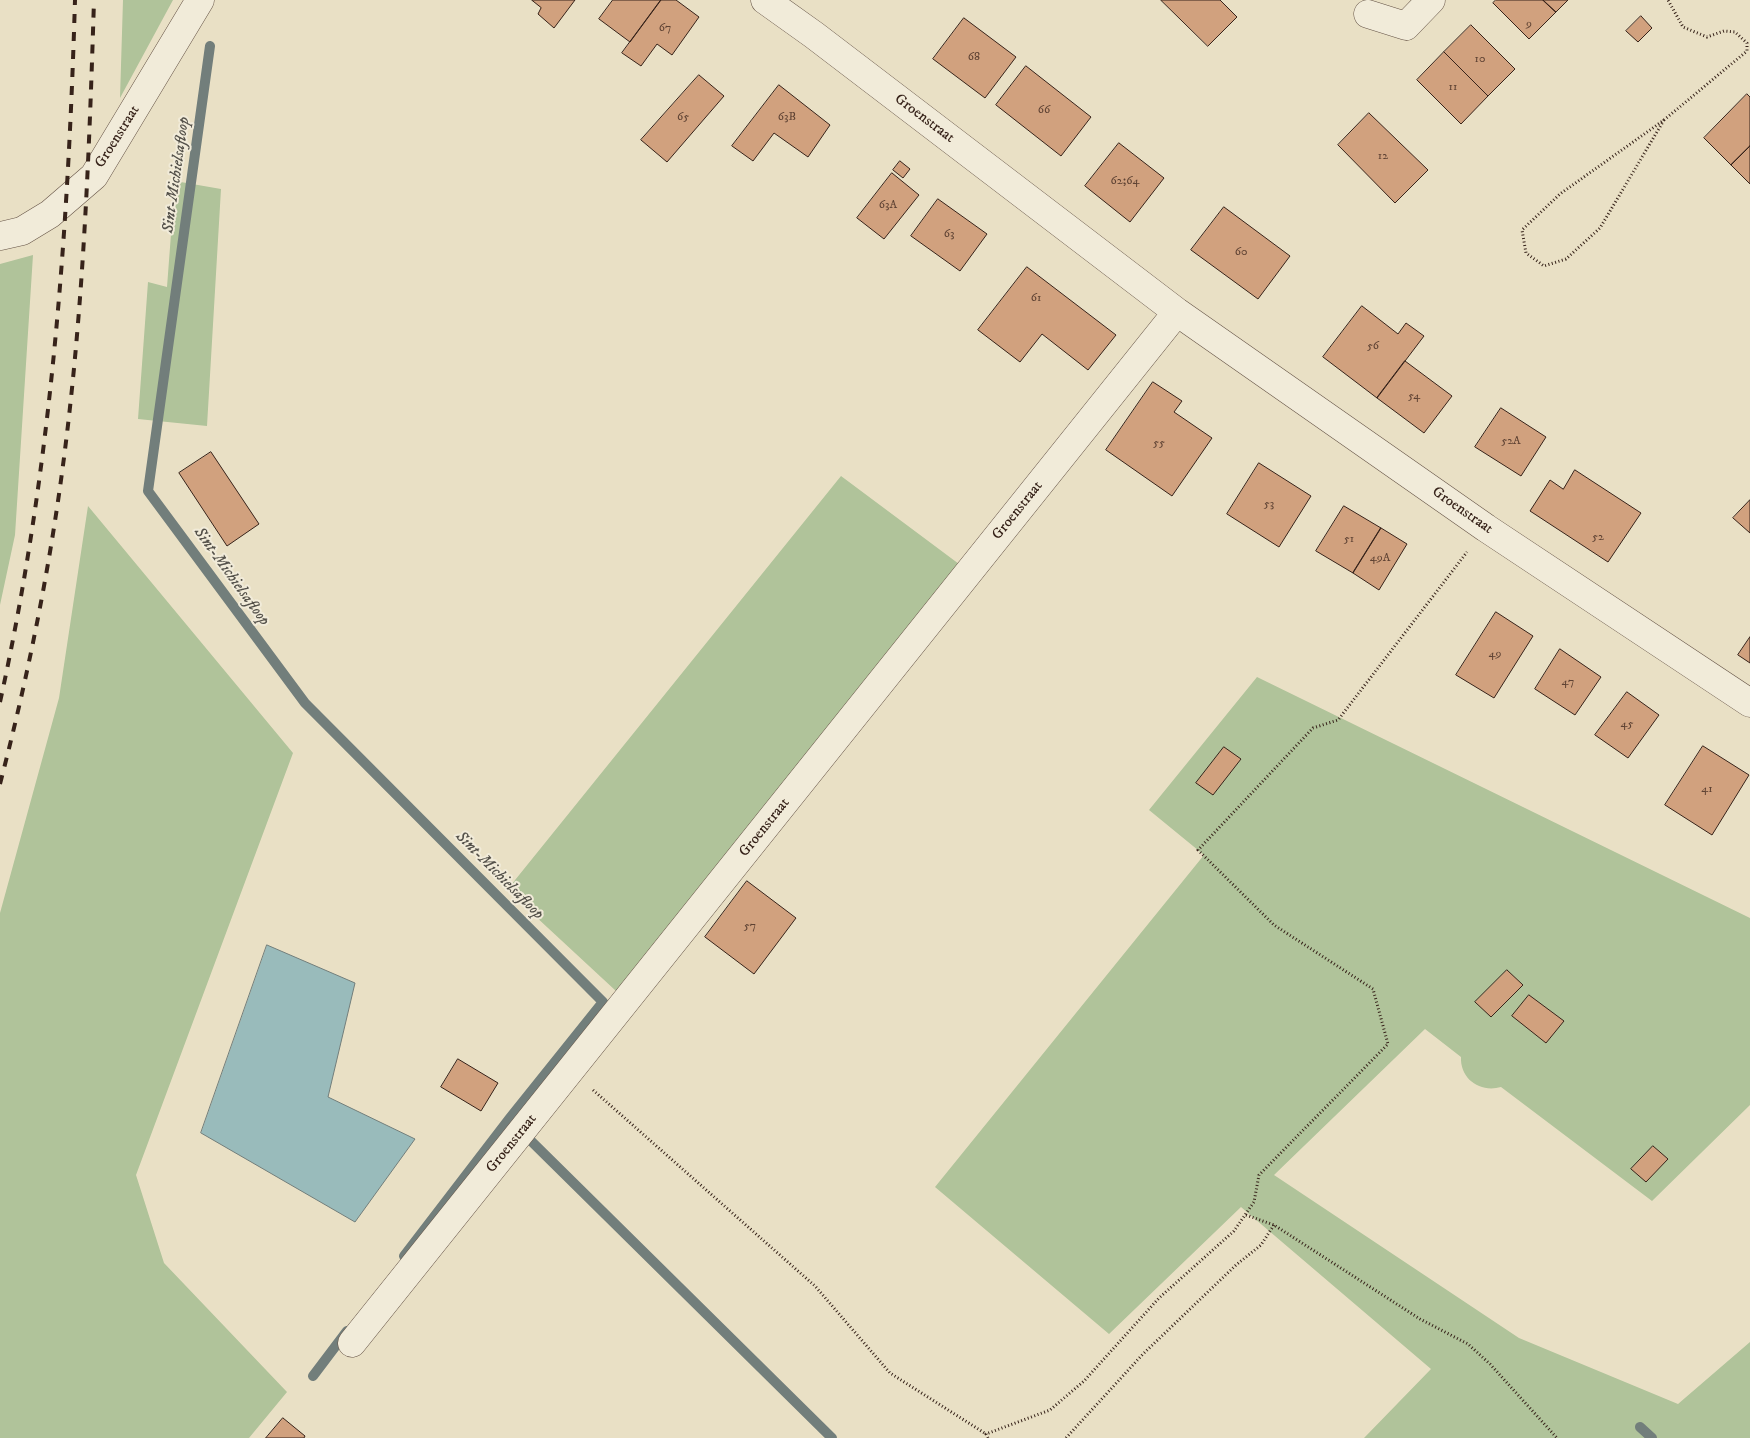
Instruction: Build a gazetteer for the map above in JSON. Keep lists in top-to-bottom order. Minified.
{"streets":{"street":["Groenstraat"]},"water":["Sint-Michielsafloop"],"house_numbers":["9","67","68","10","11","66","65","63B","12","62;64","63A","63","60","61","56","54","52A","55","53","52","51","49A","49","47","45","41","57"]}
